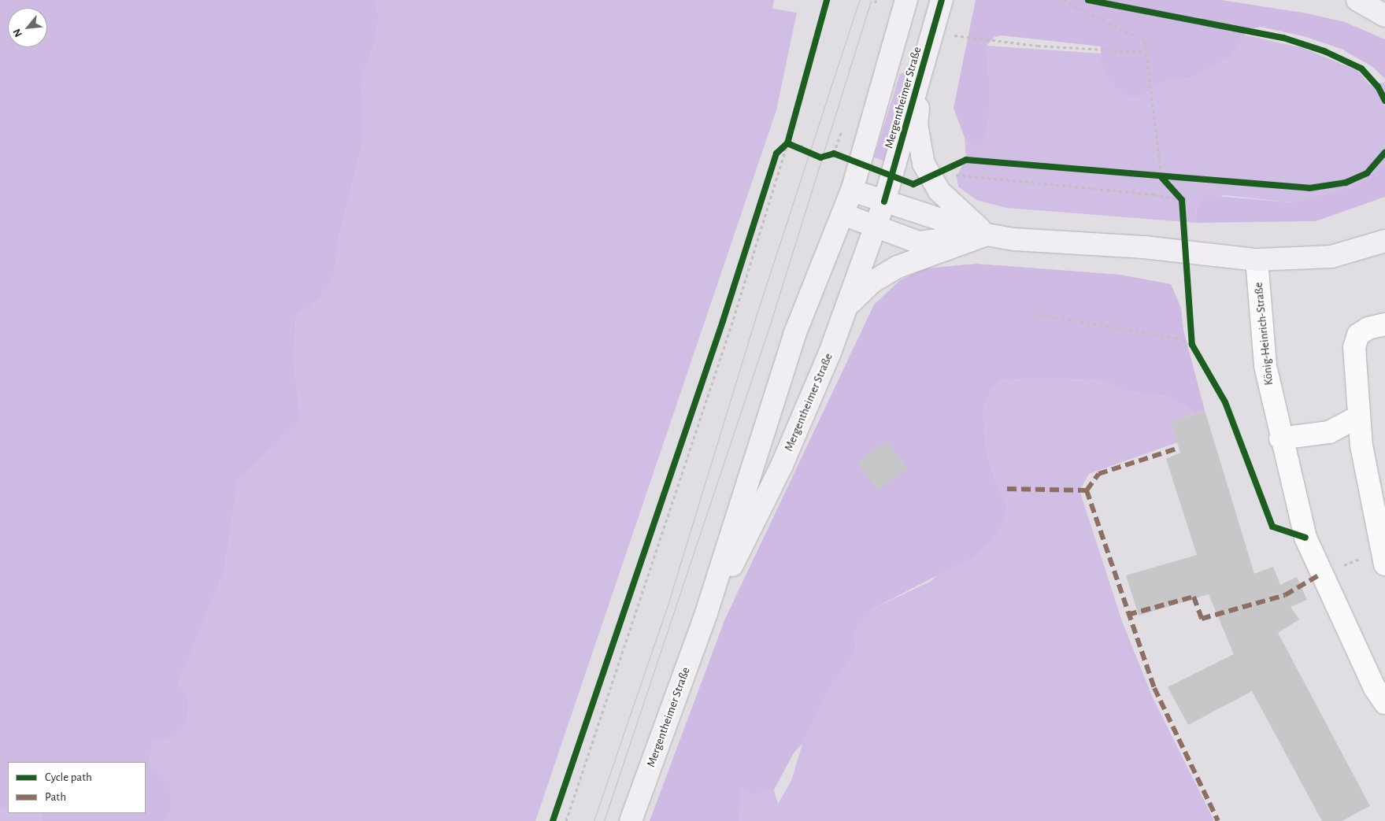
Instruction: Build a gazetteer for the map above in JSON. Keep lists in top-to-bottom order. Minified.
{"streets":{"main road":["Mergentheimer Straße"],"street":["König-Heinrich-Straße"]},"legend":["Cycle path","Path"],"north":"bottom left"}
